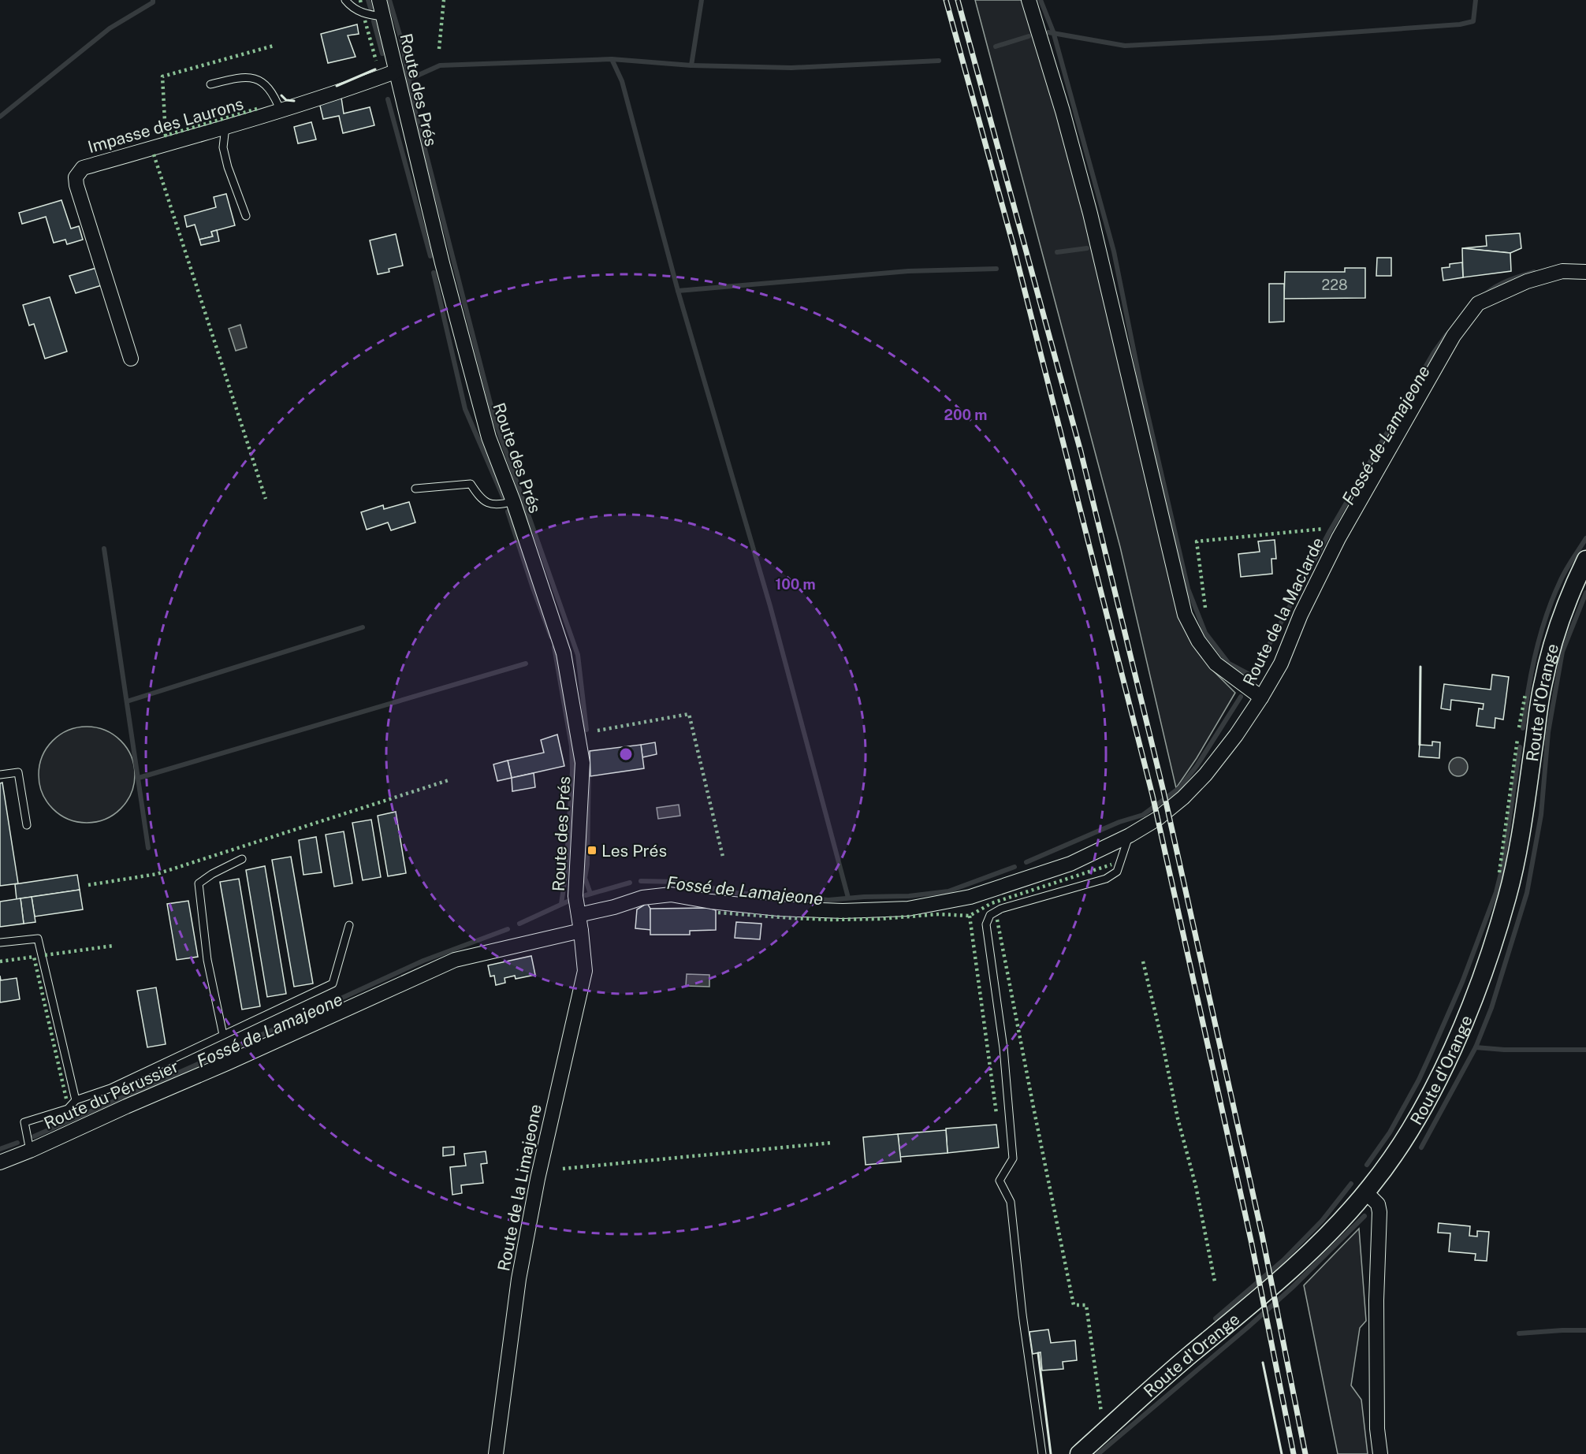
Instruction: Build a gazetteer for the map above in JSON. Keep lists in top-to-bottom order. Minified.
{"streets":{"street":["Route des Prés","Impasse des Laurons","Route de la Maclarde","Route d'Orange","Route du Pérussier","Route de la Limajeone"]},"crossings":[["Route des Prés","Impasse des Laurons"],["Route des Prés","Route de la Maclarde"],["Route des Prés","Route du Pérussier"],["Route des Prés","Route de la Limajeone"],["Route du Pérussier","Route de la Limajeone"]],"water":["Fossé de Lamajeone"],"places":{"transit":["Les Prés"]},"house_numbers":["228"],"rings":["200 m","100 m"]}
